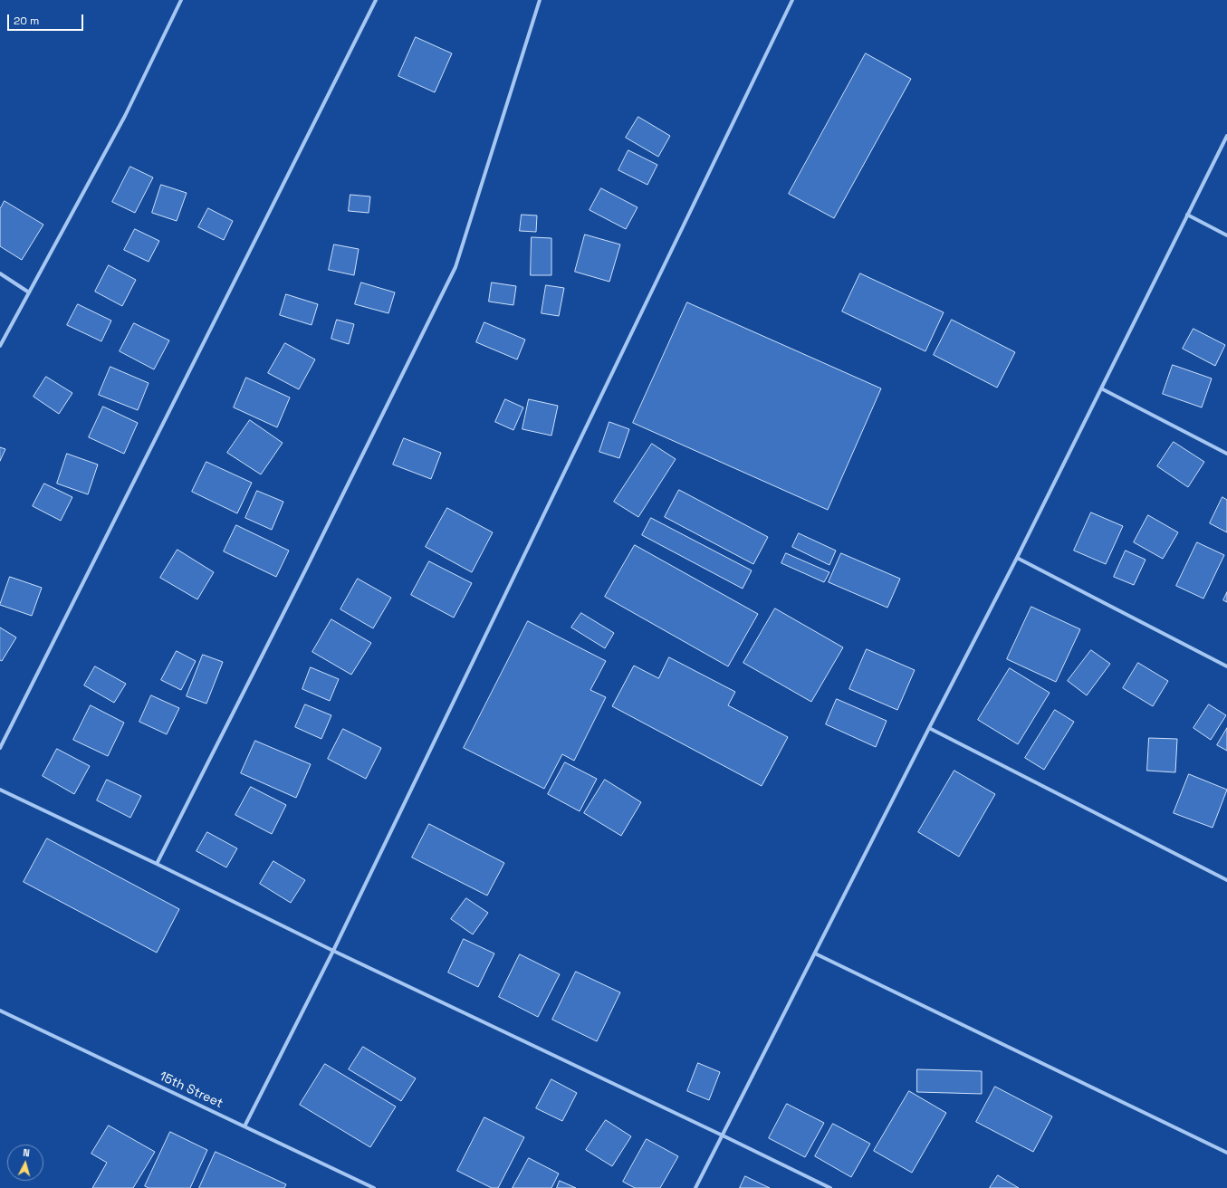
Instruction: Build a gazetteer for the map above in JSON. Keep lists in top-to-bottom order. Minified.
{"streets":{"street":["15th Street"]},"scale_bar":"20 m","north":"top"}
